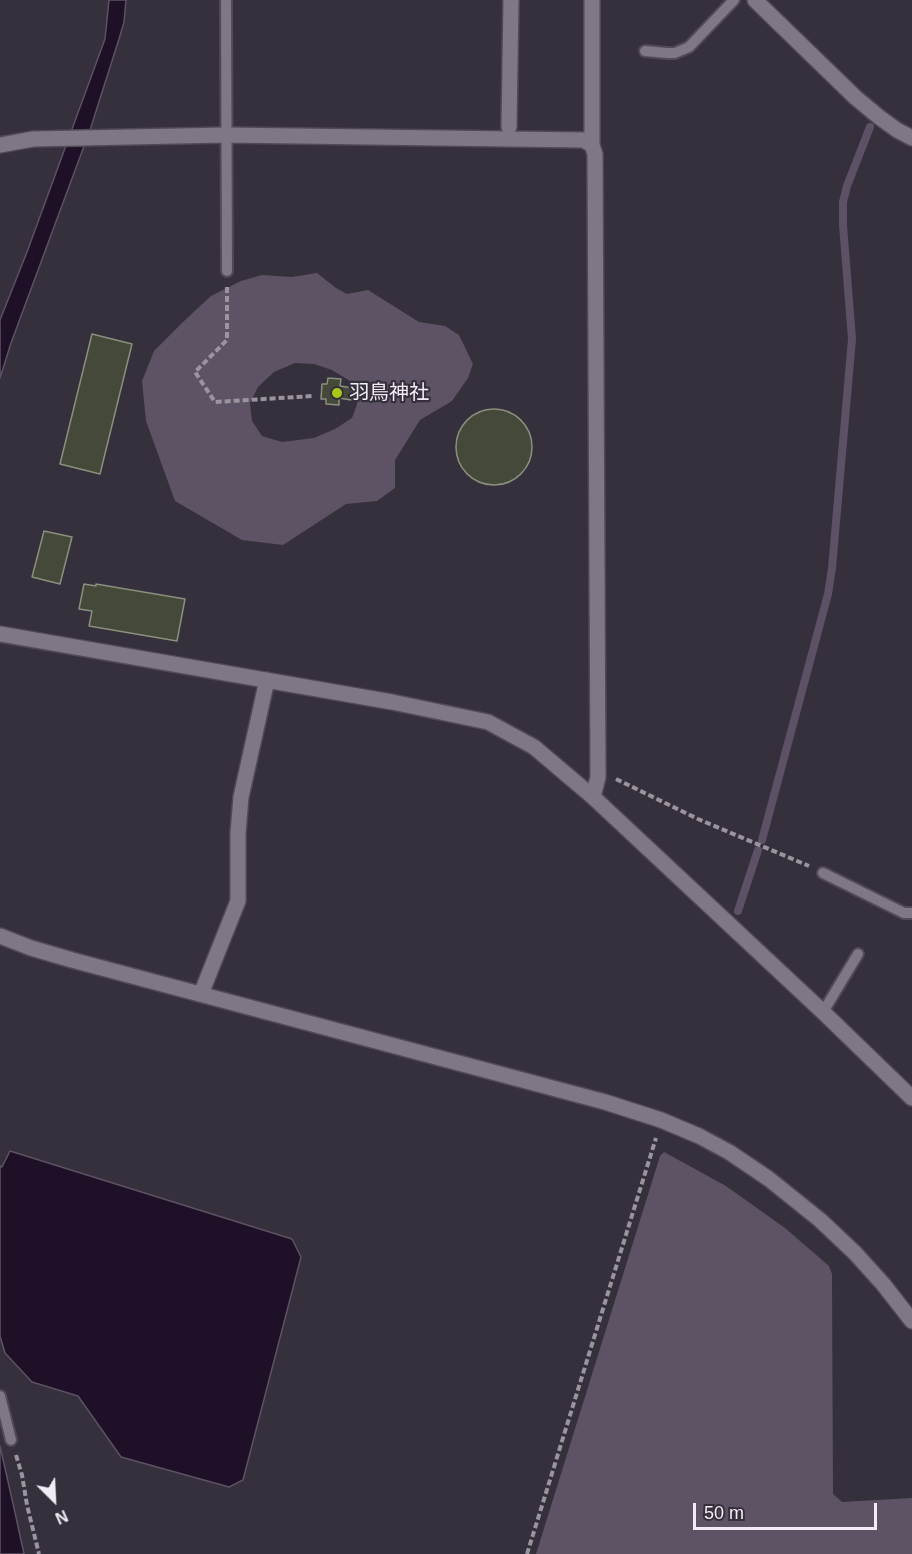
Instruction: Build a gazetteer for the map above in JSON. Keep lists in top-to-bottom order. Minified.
{"places":["羽鳥神社"],"scale_bar":"50 m","north":"bottom right"}
